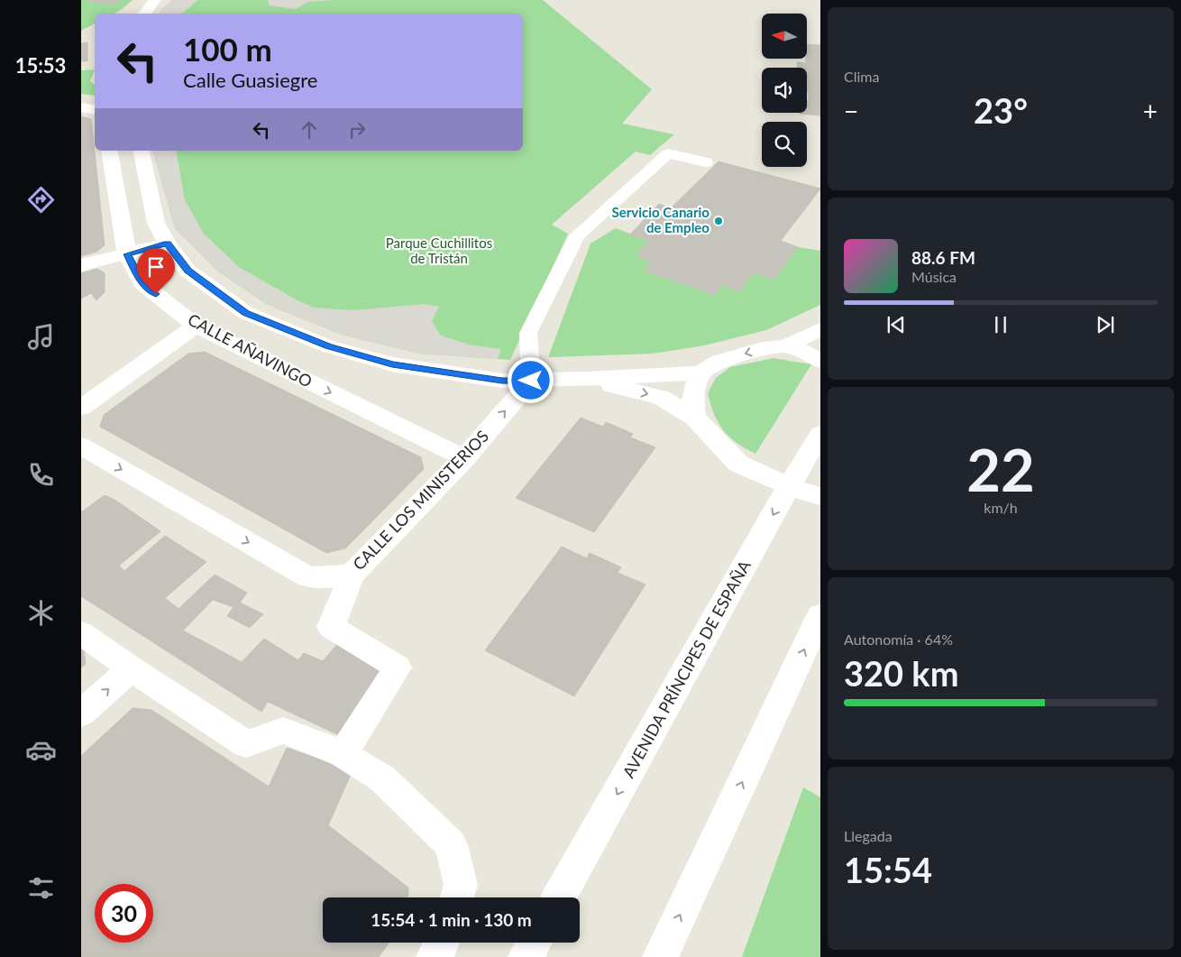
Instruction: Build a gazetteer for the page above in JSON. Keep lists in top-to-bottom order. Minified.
{"streets":{"street":["CALLE AÑAVINGO","CALLE LOS MINISTERIOS","AVENIDA PRÍNCIPES DE ESPAÑA"]},"crossings":[["CALLE AÑAVINGO","CALLE LOS MINISTERIOS"]],"parks":["Parque Cuchillitos de Tristán"],"places":["Servicio Canario de Empleo"],"north":"left","page":{"tabs":"15:53","tile":["Clima",["22","km/h"],["Autonomía · 64%","320 km"],["Llegada","15:54"]],"turn":["100 m","Calle Guasiegre"],"heat":["−","23°","+"],"song":["88.6 FM","Música"],"limit":"30","trip":"15:54 · 1 min · 130 m"}}
